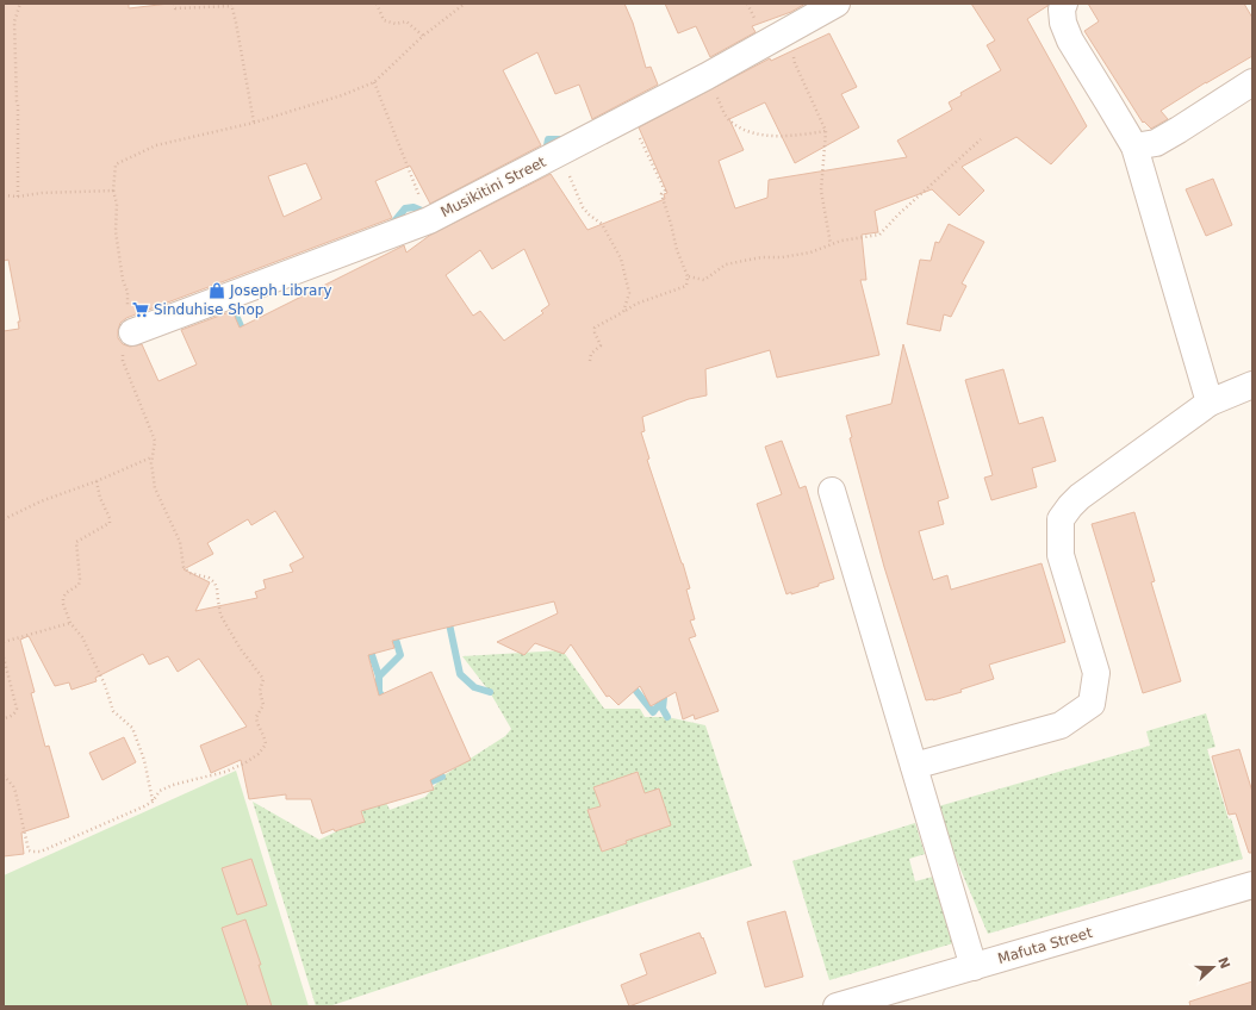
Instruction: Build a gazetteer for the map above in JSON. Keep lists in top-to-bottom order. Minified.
{"streets":{"street":["Musikitini Street","Mafuta Street"]},"places":{"shop":["Joseph Library"],"supermarket":["Sinduhise Shop"]},"north":"right"}
